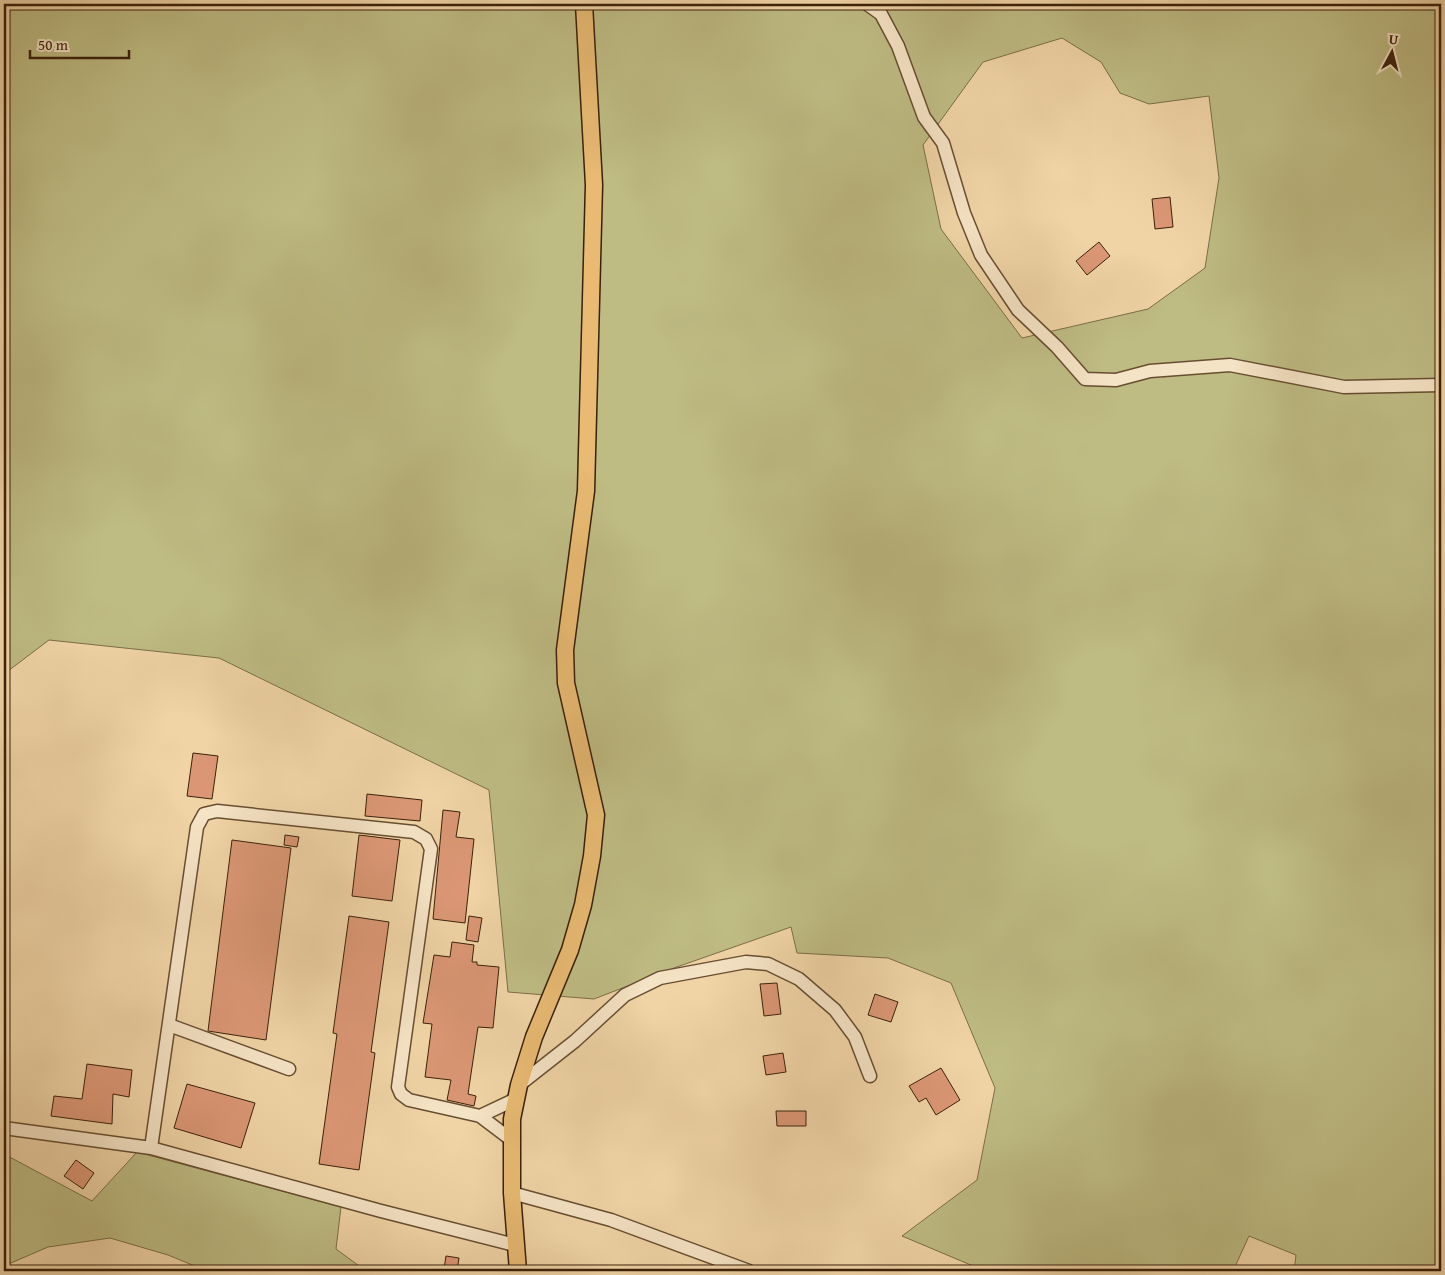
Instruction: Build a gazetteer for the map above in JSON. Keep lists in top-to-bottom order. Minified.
{"scale_bar":"50 m","north":"top"}
